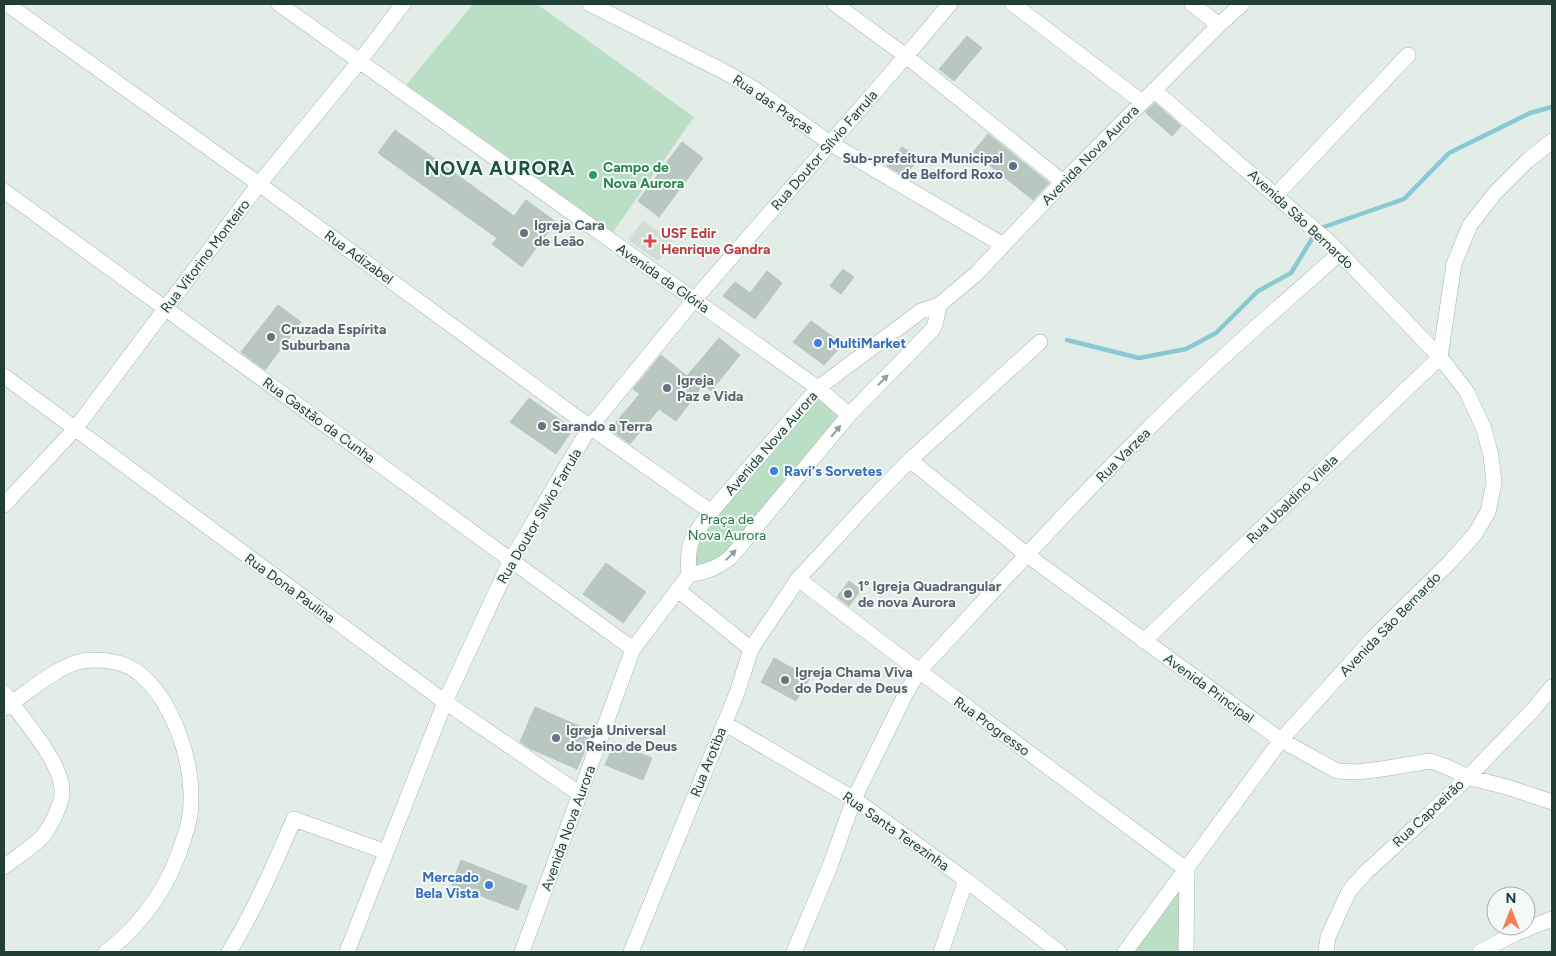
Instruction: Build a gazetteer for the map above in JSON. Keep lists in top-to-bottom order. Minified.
{"streets":{"street":["Rua das Praças","Rua Doutor Sílvio Farrula","Avenida Nova Aurora","Avenida São Bernardo","Rua Vitorino Monteiro","Rua Adizabel","Avenida da Glória","Rua Gastão da Cunha","Rua Varzea","Rua Ubaldino Vilela","Rua Dona Paulina","Avenida Principal","Rua Progresso","Rua Arotiba","Rua Capoeirão","Rua Santa Terezinha"]},"crossings":[["Rua das Praças","Rua Doutor Sílvio Farrula"],["Rua das Praças","Avenida Nova Aurora"],["Rua Doutor Sílvio Farrula","Rua Adizabel"],["Rua Doutor Sílvio Farrula","Avenida da Glória"],["Rua Doutor Sílvio Farrula","Rua Gastão da Cunha"],["Rua Doutor Sílvio Farrula","Rua Dona Paulina"],["Avenida Nova Aurora","Avenida São Bernardo"],["Avenida Nova Aurora","Rua Adizabel"],["Avenida Nova Aurora","Avenida da Glória"],["Avenida Nova Aurora","Rua Gastão da Cunha"],["Avenida Nova Aurora","Rua Dona Paulina"],["Avenida São Bernardo","Rua Varzea"],["Avenida São Bernardo","Rua Ubaldino Vilela"],["Avenida São Bernardo","Avenida Principal"],["Avenida São Bernardo","Rua Progresso"],["Rua Vitorino Monteiro","Rua Adizabel"],["Rua Vitorino Monteiro","Avenida da Glória"],["Rua Vitorino Monteiro","Rua Gastão da Cunha"],["Rua Vitorino Monteiro","Rua Dona Paulina"],["Rua Varzea","Avenida Principal"],["Rua Varzea","Rua Progresso"],["Rua Varzea","Rua Santa Terezinha"],["Rua Ubaldino Vilela","Avenida Principal"],["Avenida Principal","Rua Arotiba"],["Avenida Principal","Rua Capoeirão"],["Rua Progresso","Rua Arotiba"],["Rua Arotiba","Rua Santa Terezinha"]],"districts":["NOVA AURORA"],"parks":["Praça de Nova Aurora"],"places":{"other":["Sub-prefeitura Municipal de Belford Roxo","Campo de Nova Aurora","Igreja Cara de Leão","Cruzada Espírita Suburbana","MultiMarket","Igreja Paz e Vida","Sarando a Terra","Ravi's Sorvetes","1° Igreja Quadrangular de nova Aurora","Igreja Chama Viva do Poder de Deus","Igreja Universal do Reino de Deus","Mercado Bela Vista"],"health":["USF Edir Henrique Gandra"]},"north":"top"}
